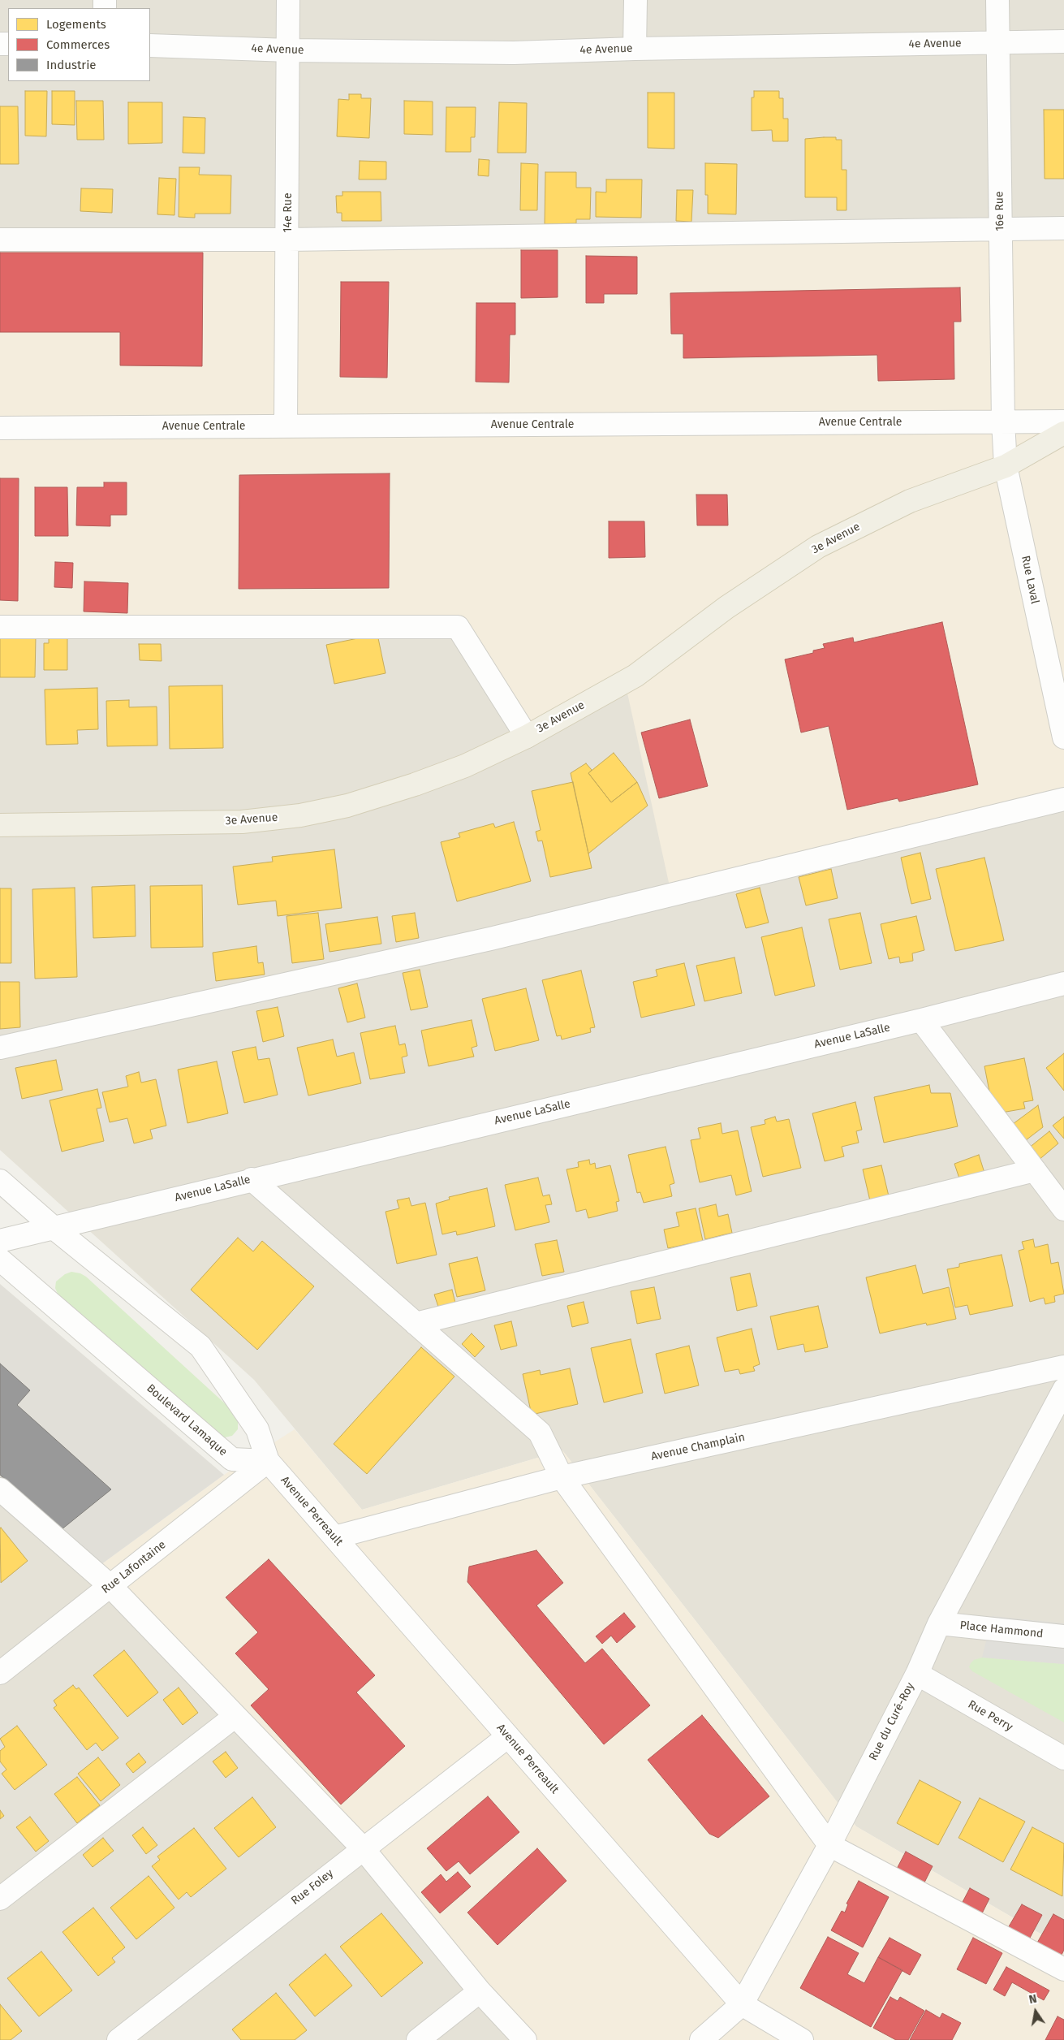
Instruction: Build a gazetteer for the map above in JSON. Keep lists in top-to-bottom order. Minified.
{"streets":{"main road":["3e Avenue"],"street":["4e Avenue","16e Rue","14e Rue","Avenue Centrale","Rue Laval","Avenue LaSalle","Boulevard Lamaque","Avenue Champlain","Avenue Perreault","Rue Lafontaine","Place Hammond","Rue Perry","Rue du Curé-Roy","Rue Foley"]},"crossings":[["4e Avenue","16e Rue"],["4e Avenue","14e Rue"],["16e Rue","Avenue Centrale"],["16e Rue","Rue Laval"],["14e Rue","Avenue Centrale"],["Avenue Centrale","Rue Laval"],["3e Avenue","Rue Laval"],["Boulevard Lamaque","Avenue Perreault"],["Boulevard Lamaque","Rue Lafontaine"],["Avenue Champlain","Avenue Perreault"],["Avenue Perreault","Rue Lafontaine"],["Avenue Perreault","Rue du Curé-Roy"],["Avenue Perreault","Rue Foley"],["Place Hammond","Rue du Curé-Roy"],["Rue Perry","Rue du Curé-Roy"]],"legend":["Logements","Commerces","Industrie"],"north":"top"}
